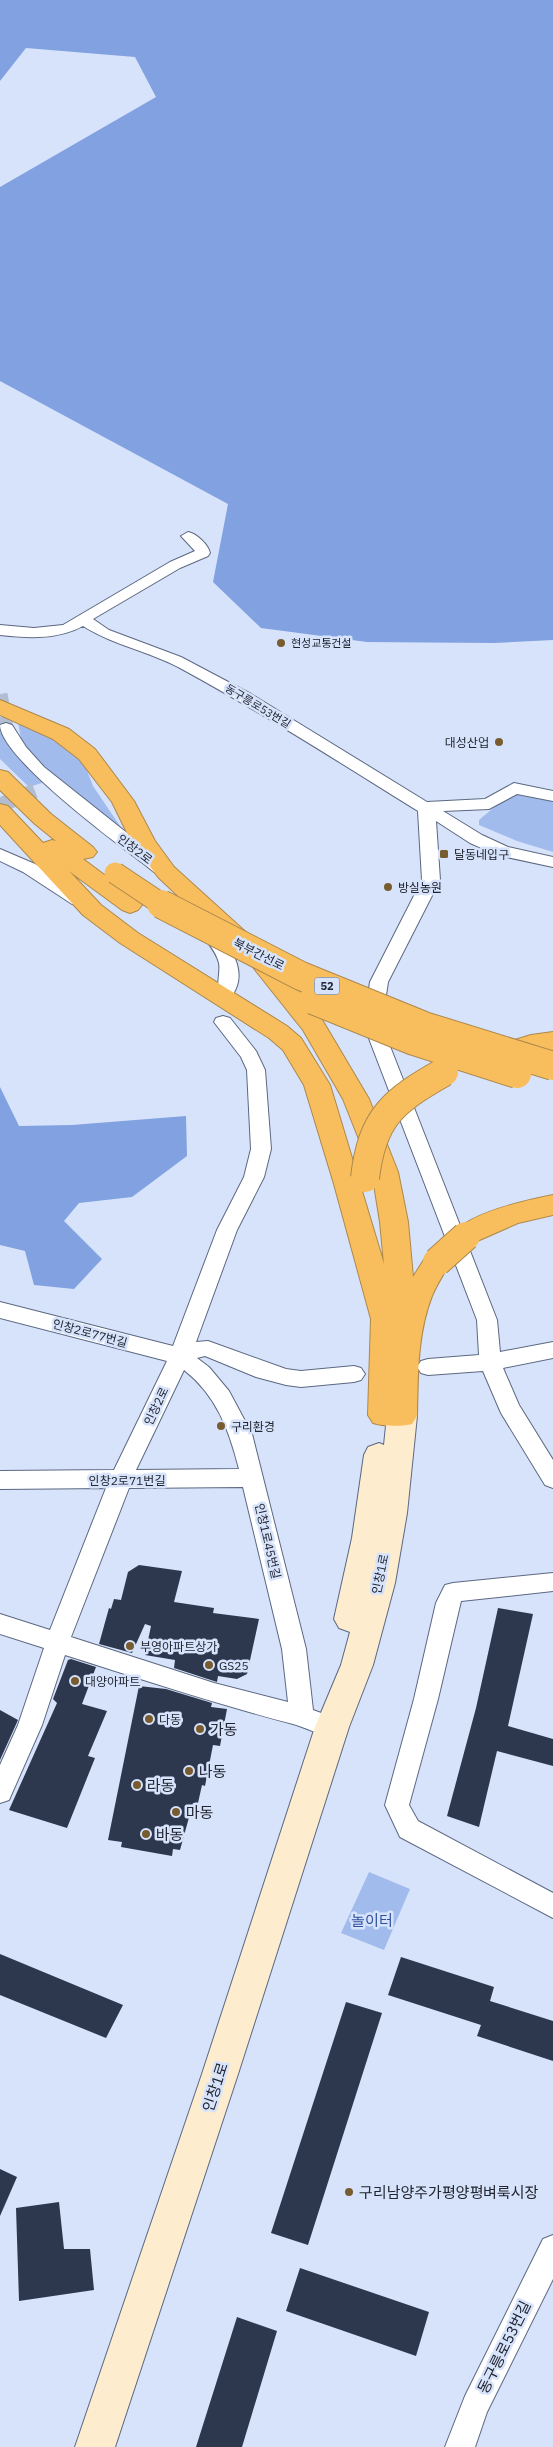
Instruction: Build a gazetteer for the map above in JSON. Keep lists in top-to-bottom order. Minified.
{"streets":{"highway":["북부간선로","52"],"street":["동구릉로53번길","인창2로","인창2로77번길","인창2로71번길","인창1로45번길","인창1로"]},"crossings":[["인창2로","인창2로77번길"],["인창2로","인창2로71번길"],["인창2로","인창1로45번길"],["인창2로77번길","인창1로45번길"],["인창2로71번길","인창1로45번길"],["인창1로45번길","인창1로"]],"parks":["놀이터"],"places":{"other":["현성교통건설","대성산업","방실농원","구리환경","부영아파트상가","GS25","대양아파트","다동","가동","나동","라동","마동","바동","구리남양주가평양평벼룩시장"],"transit":["달동네입구"]}}
